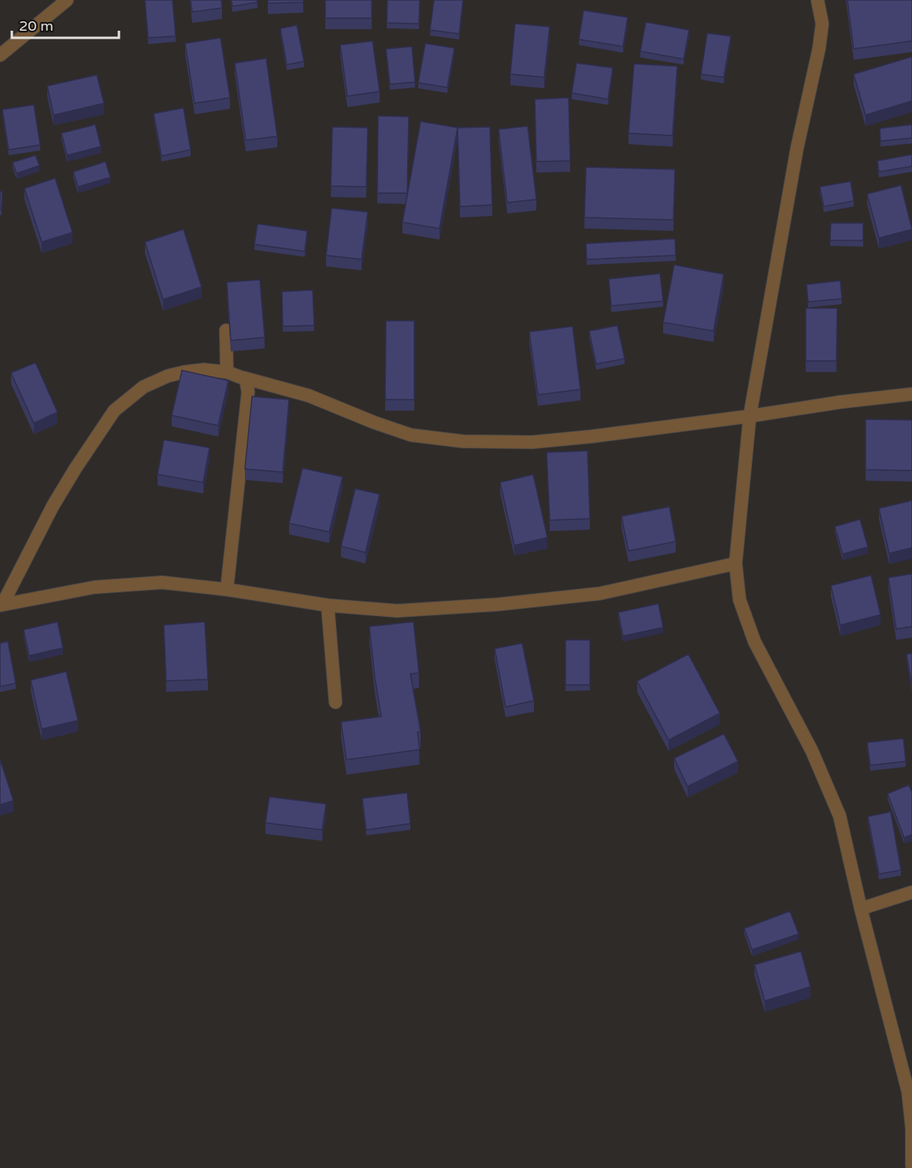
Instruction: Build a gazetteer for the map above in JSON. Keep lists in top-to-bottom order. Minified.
{"scale_bar":"20 m"}
